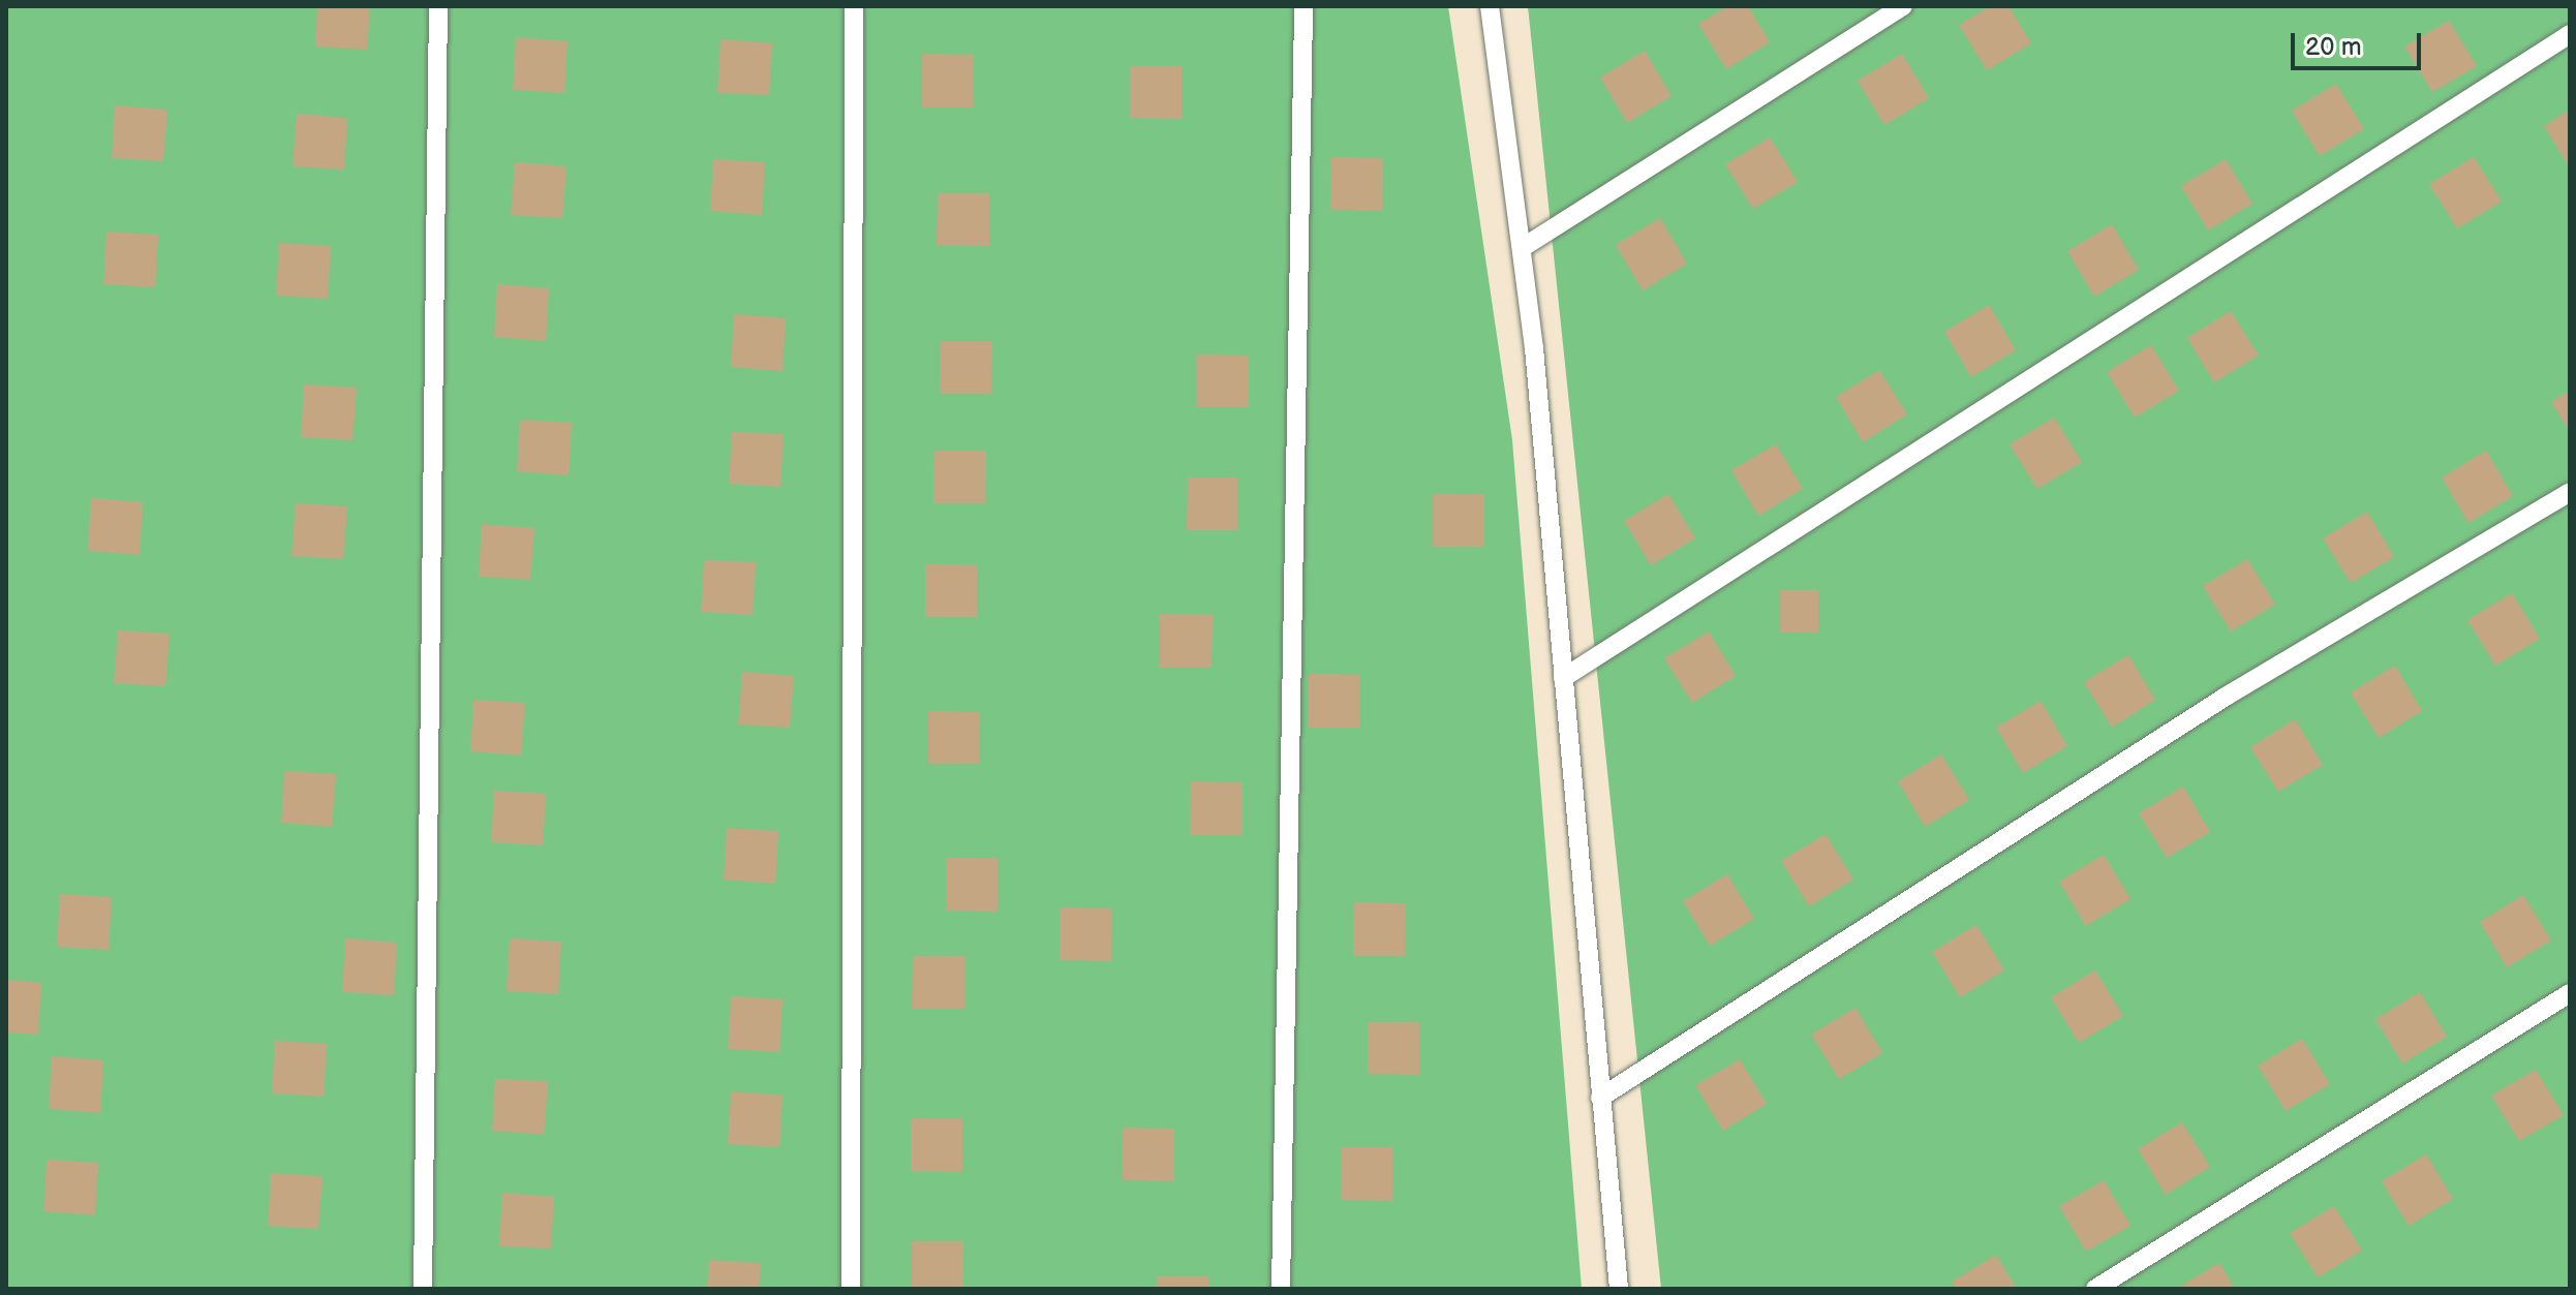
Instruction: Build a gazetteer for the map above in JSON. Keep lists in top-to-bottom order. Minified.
{"scale_bar":"20 m"}
